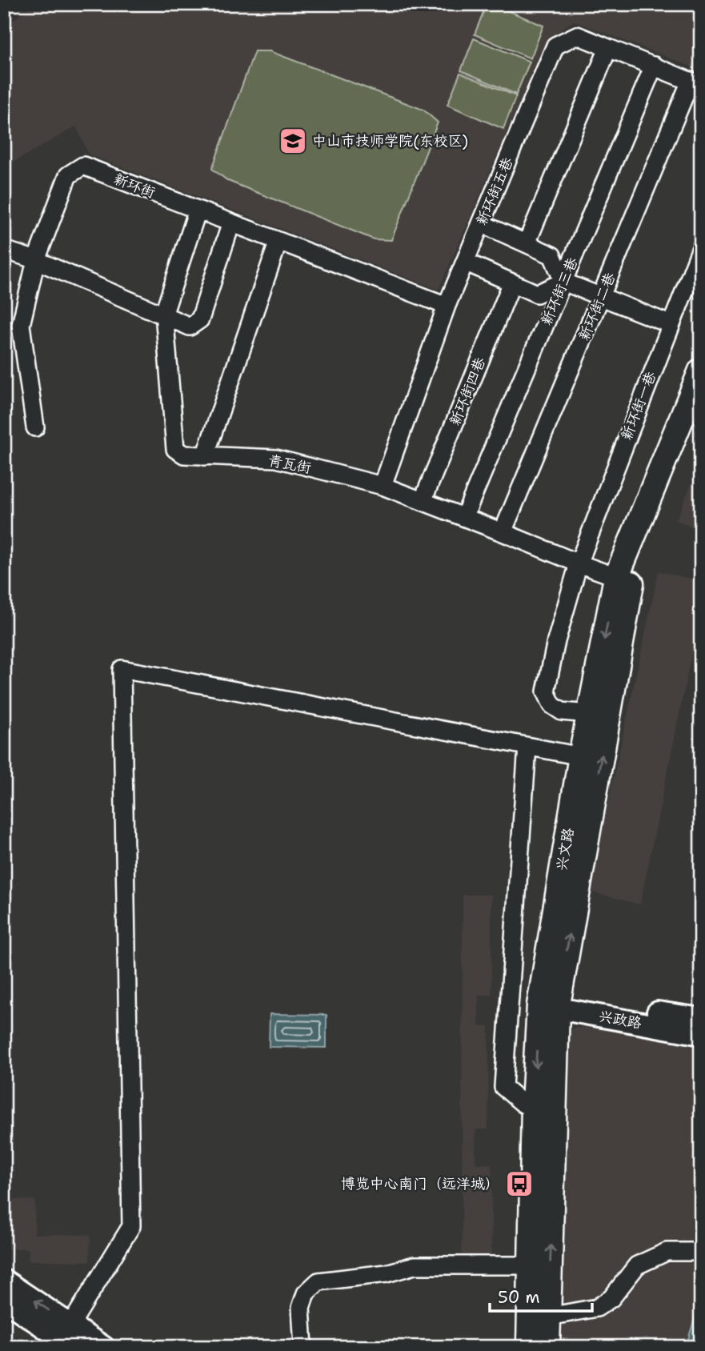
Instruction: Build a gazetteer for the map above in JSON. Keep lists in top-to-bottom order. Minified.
{"streets":{"main road":["兴文路"],"street":["新环街","新环街五巷","新环街三巷","新环街二巷","新环街四巷","新环街一巷","青瓦街","兴政路"]},"crossings":[["新环街","新环街五巷"],["新环街","青瓦街"],["新环街五巷","新环街三巷"],["新环街五巷","新环街二巷"],["新环街五巷","青瓦街"],["新环街三巷","青瓦街"],["新环街二巷","青瓦街"],["新环街四巷","青瓦街"],["新环街一巷","青瓦街"],["新环街一巷","兴文路"],["青瓦街","兴文路"],["兴文路","兴政路"]],"places":{"school or university":["中山市技师学院(东校区)"],"bus stop":["博览中心南门（远洋城）"]},"scale_bar":"50 m"}
